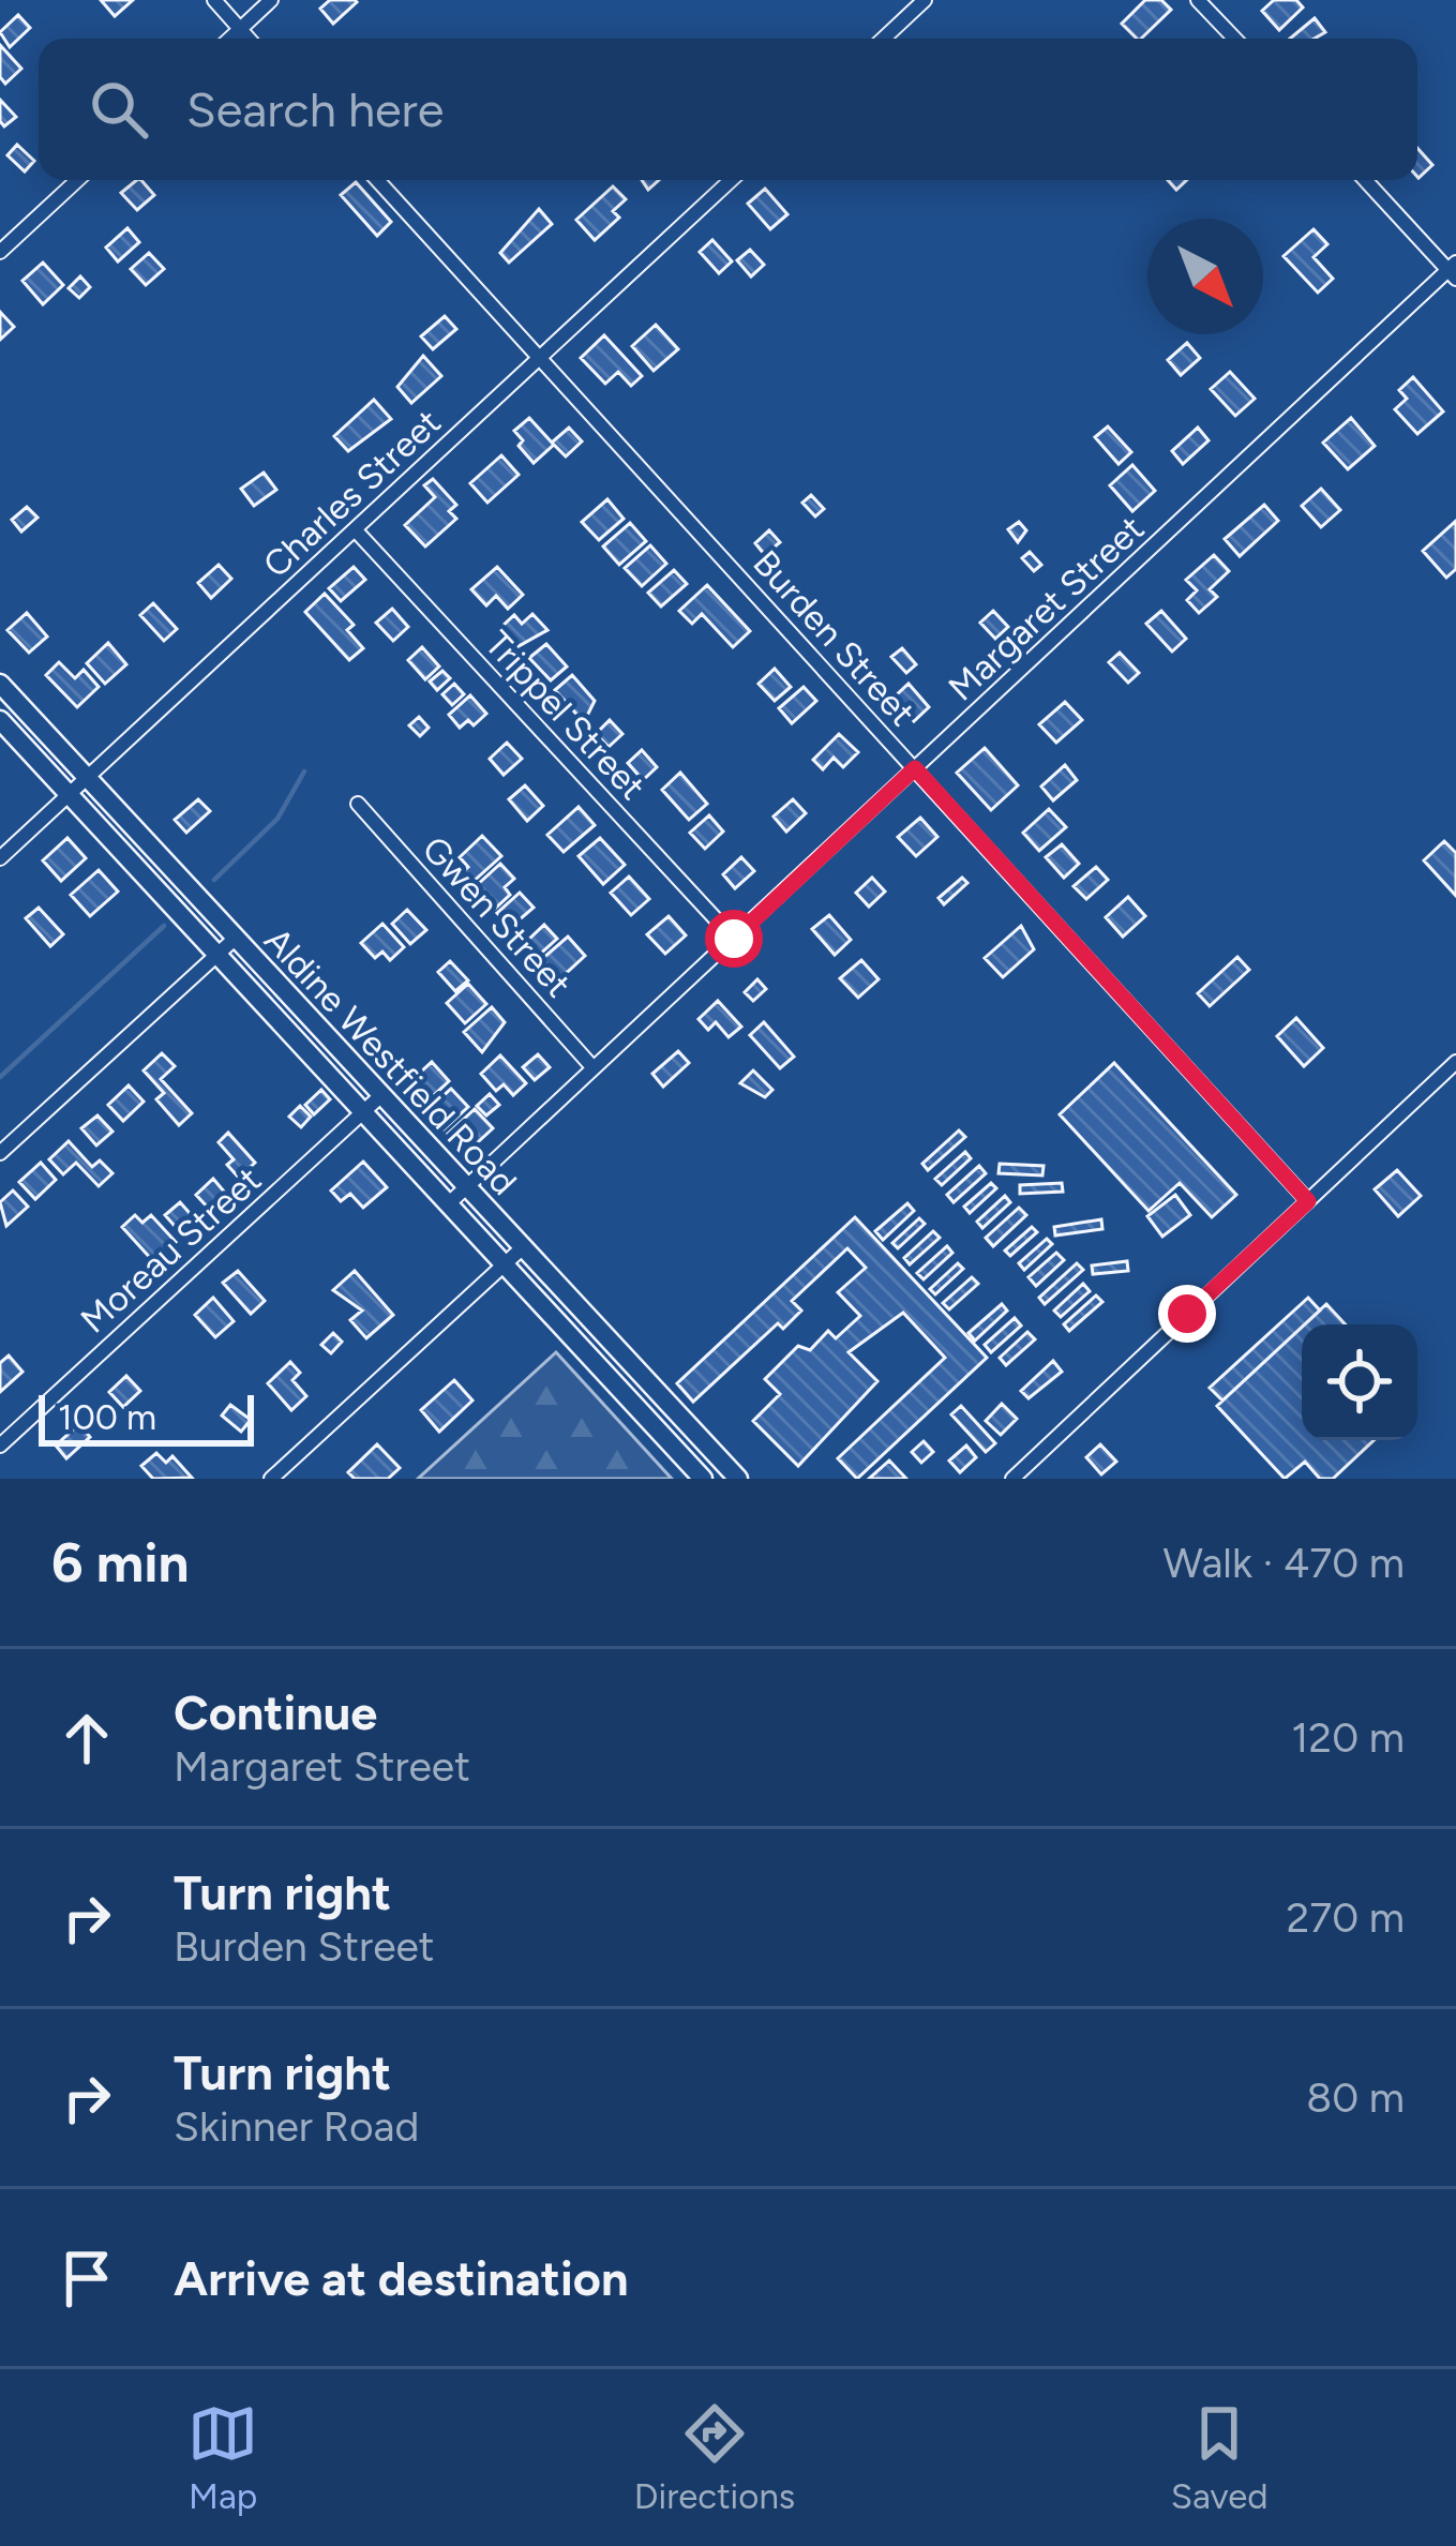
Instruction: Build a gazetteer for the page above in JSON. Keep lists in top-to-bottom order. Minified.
{"streets":{"main road":["Aldine Westfield Road"],"street":["Charles Street","Margaret Street","Burden Street","Trippel Street","Gwen Street","Moreau Street"]},"crossings":[["Charles Street","Burden Street"],["Charles Street","Trippel Street"],["Charles Street","Aldine Westfield Road"],["Margaret Street","Burden Street"],["Margaret Street","Trippel Street"],["Margaret Street","Gwen Street"],["Margaret Street","Aldine Westfield Road"],["Aldine Westfield Road","Moreau Street"]],"scale_bar":"100 m","north":"bottom right","page":{"search":"Search here","scale":"100 m","heading":["6 min","Walk · 470 m"],"list":[["Continue","Margaret Street","120 m"],["Turn right","Burden Street","270 m"],["Turn right","Skinner Road","80 m"],"Arrive at destination"],"nav":["Map","Directions","Saved"]}}
